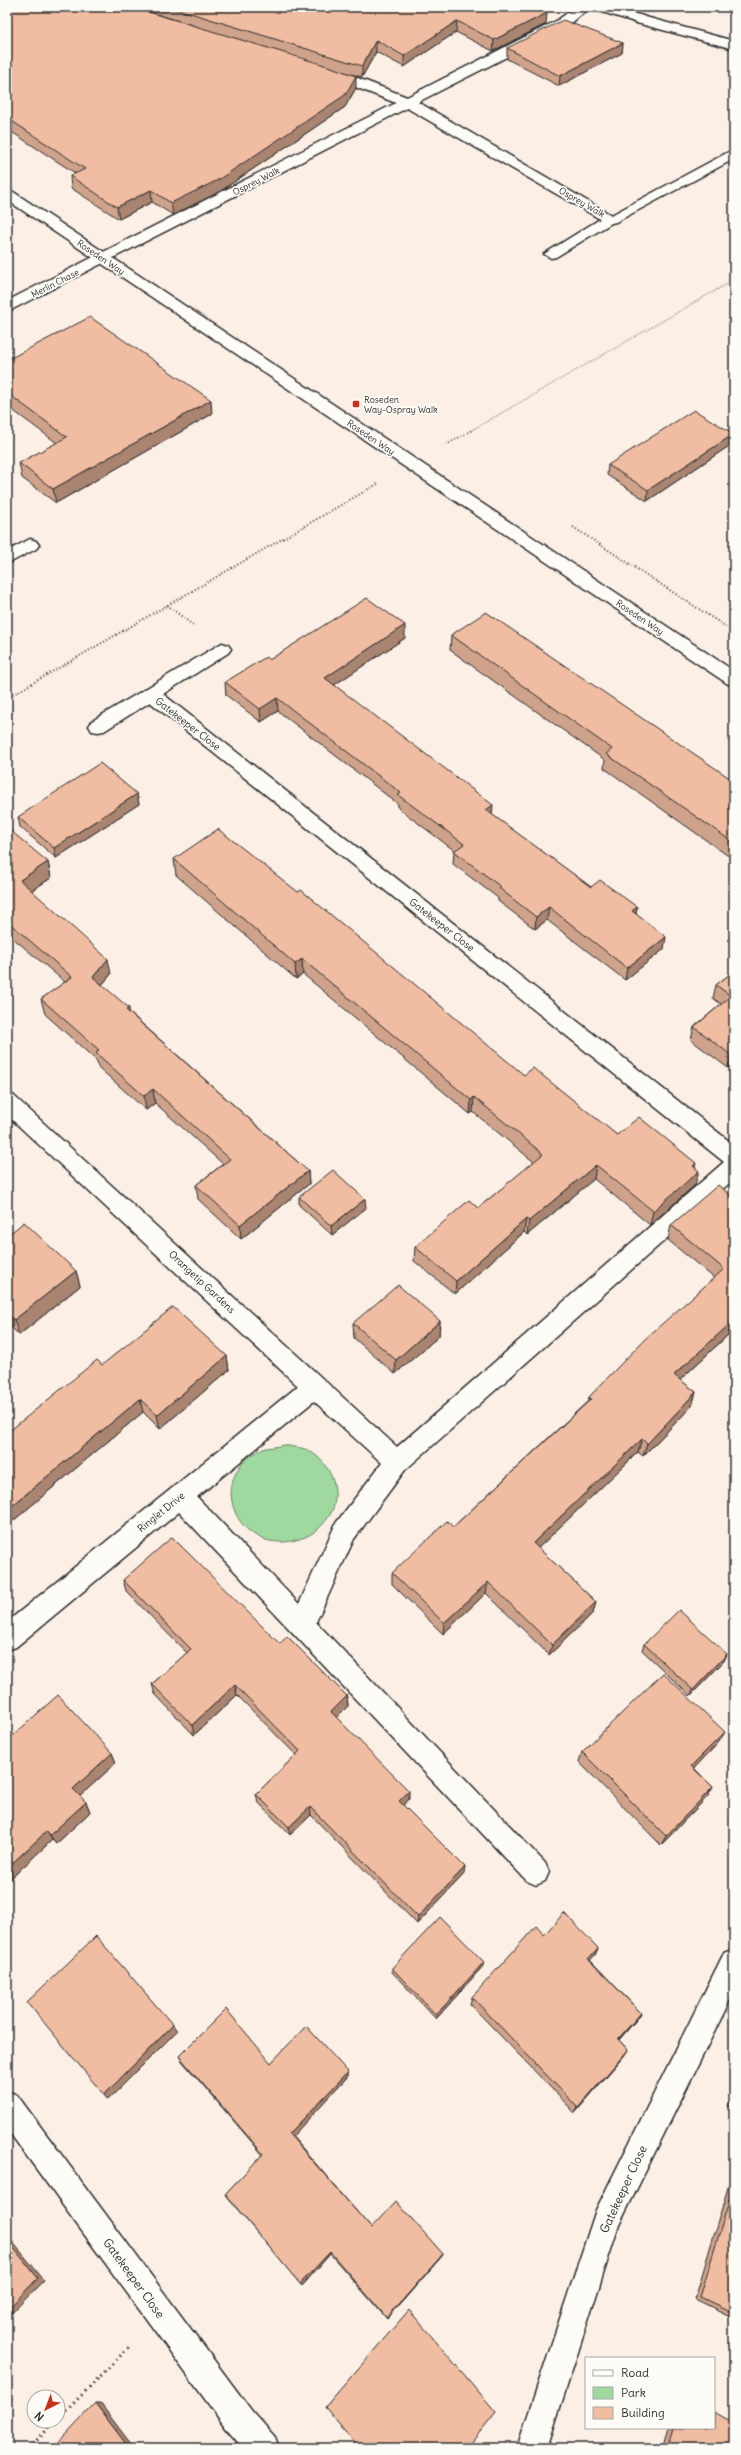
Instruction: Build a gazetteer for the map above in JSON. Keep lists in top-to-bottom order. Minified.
{"streets":{"street":["Osprey Walk","Roseden Way","Merlin Chase","Gatekeeper Close","Orangetip Gardens","Ringlet Drive"]},"crossings":[["Osprey Walk","Roseden Way"],["Osprey Walk","Merlin Chase"],["Roseden Way","Merlin Chase"],["Orangetip Gardens","Ringlet Drive"]],"places":{"transit":["Roseden Way-Ospray Walk"]},"legend":["Road","Park","Building"],"north":"bottom left"}
